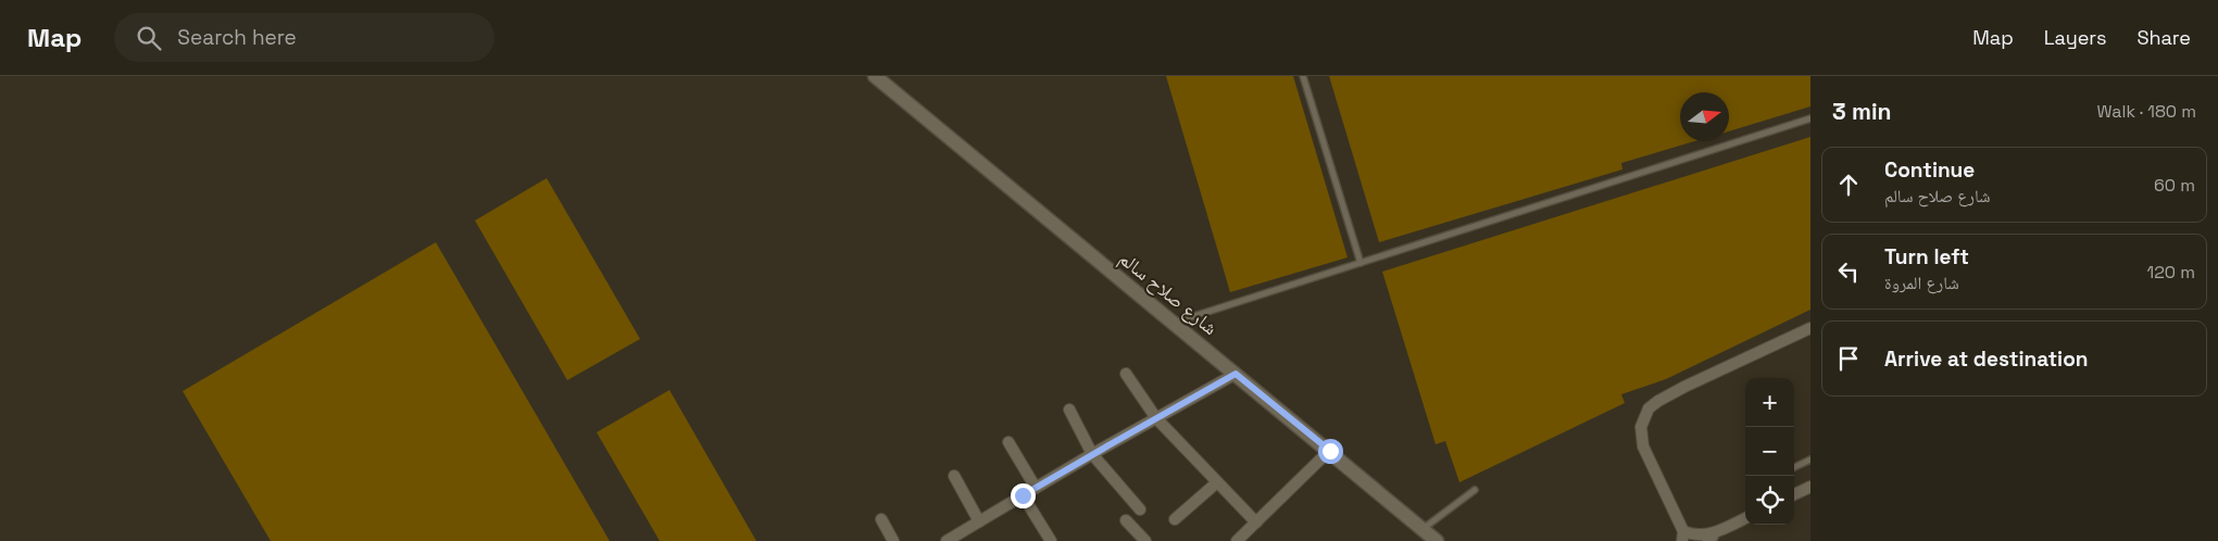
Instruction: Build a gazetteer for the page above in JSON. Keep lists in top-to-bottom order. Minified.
{"streets":{"street":["شارع صلاح سالم"]},"north":"right","page":{"header":"Map","search":"Search here","nav":["Map","Layers","Share"],"heading":["3 min","Walk · 180 m"],"list":[["Continue","شارع صلاح سالم","60 m"],["Turn left","شارع المروة","120 m"],"Arrive at destination"],"map_buttons":["+","−"]}}
